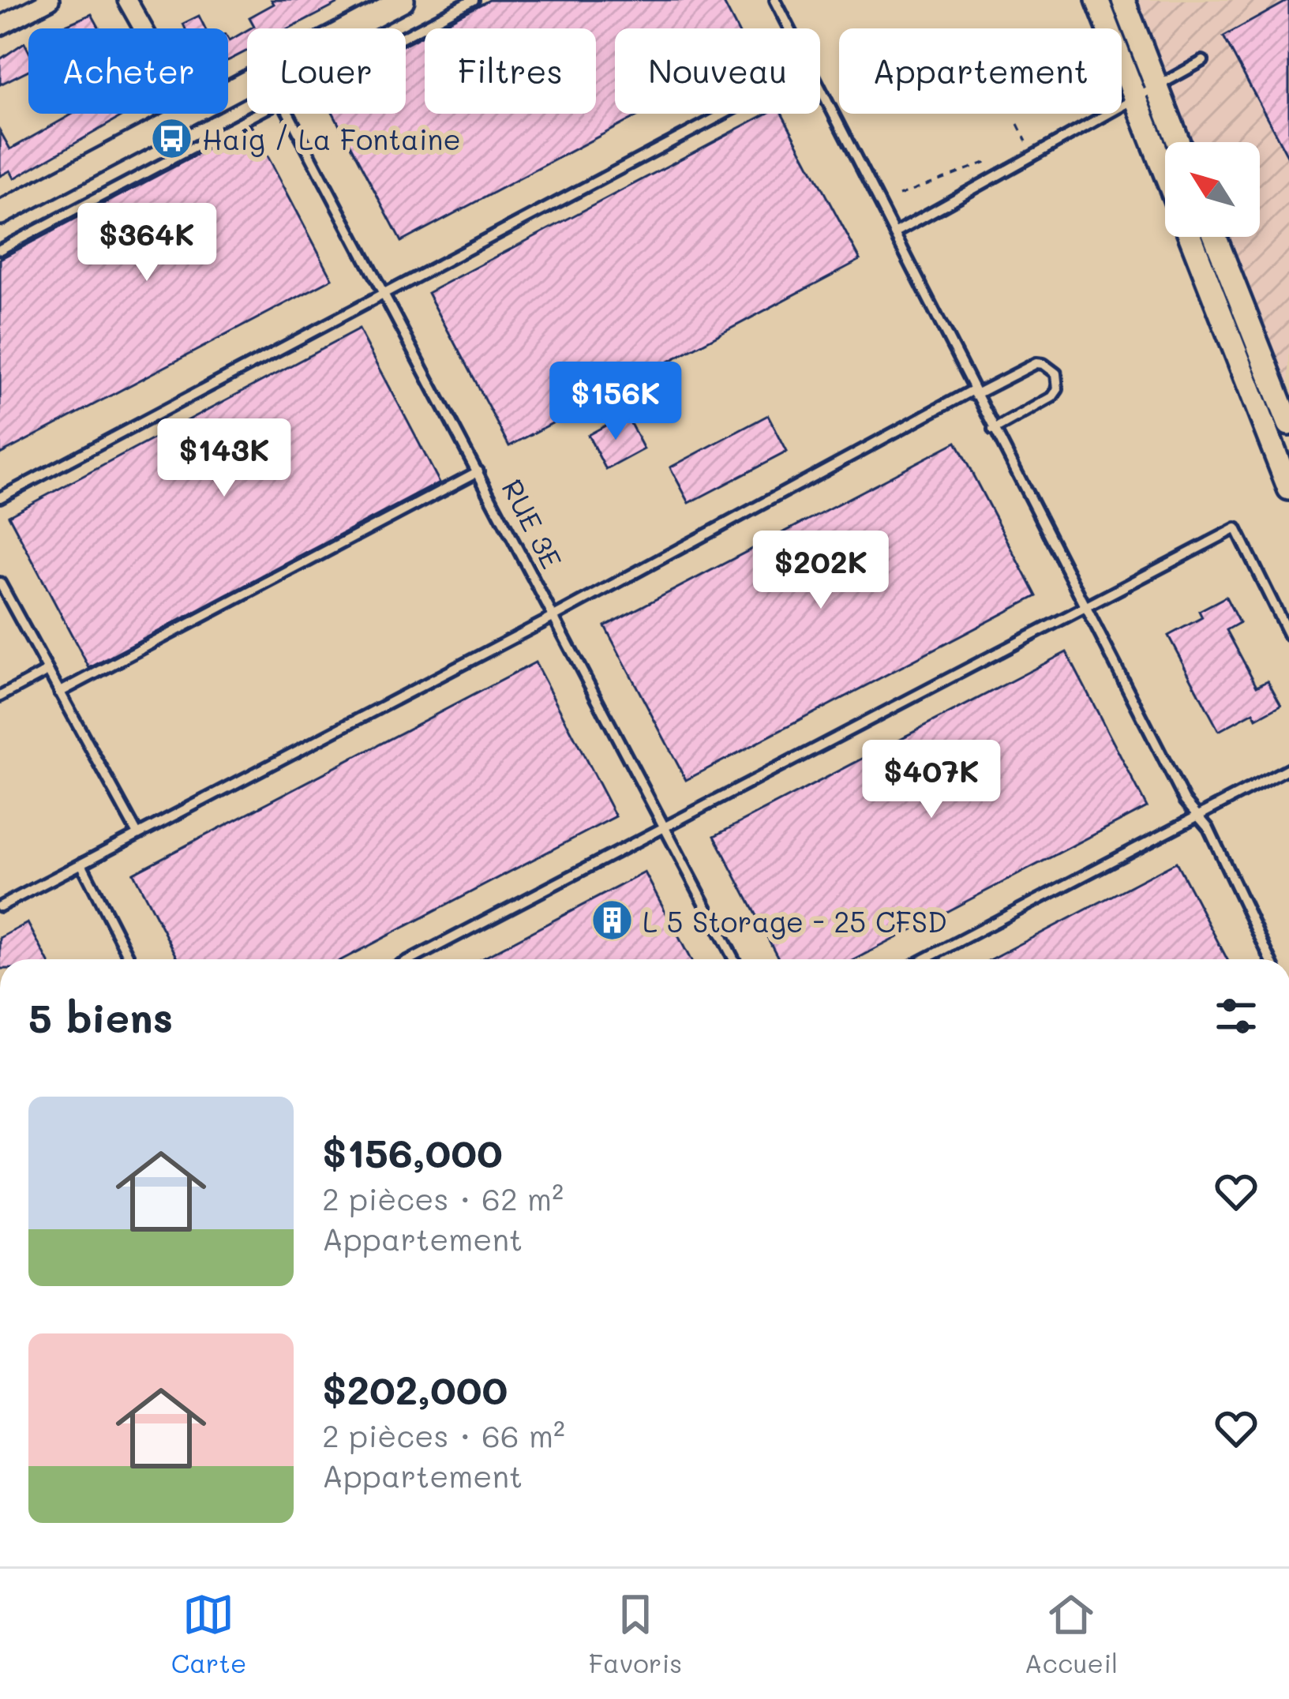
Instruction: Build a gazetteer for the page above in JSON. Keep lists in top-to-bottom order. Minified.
{"streets":{"lane":["RUE 3E"]},"places":{"bus stop":["Haig / La Fontaine"],"building":["L 5 Storage - 25 CFSD"]},"north":"top left","page":{"chip":["Acheter","Louer","Filtres","Nouveau","Appartement"],"price":["$364K","$156K","$143K","$202K","$407K"],"heading":"5 biens","list":[{"name":"$156,000","note":"2 pièces · 62 m² · Appartement"},{"name":"$202,000","note":"2 pièces · 66 m² · Appartement"}],"tabs":["Carte","Favoris","Accueil"]}}
